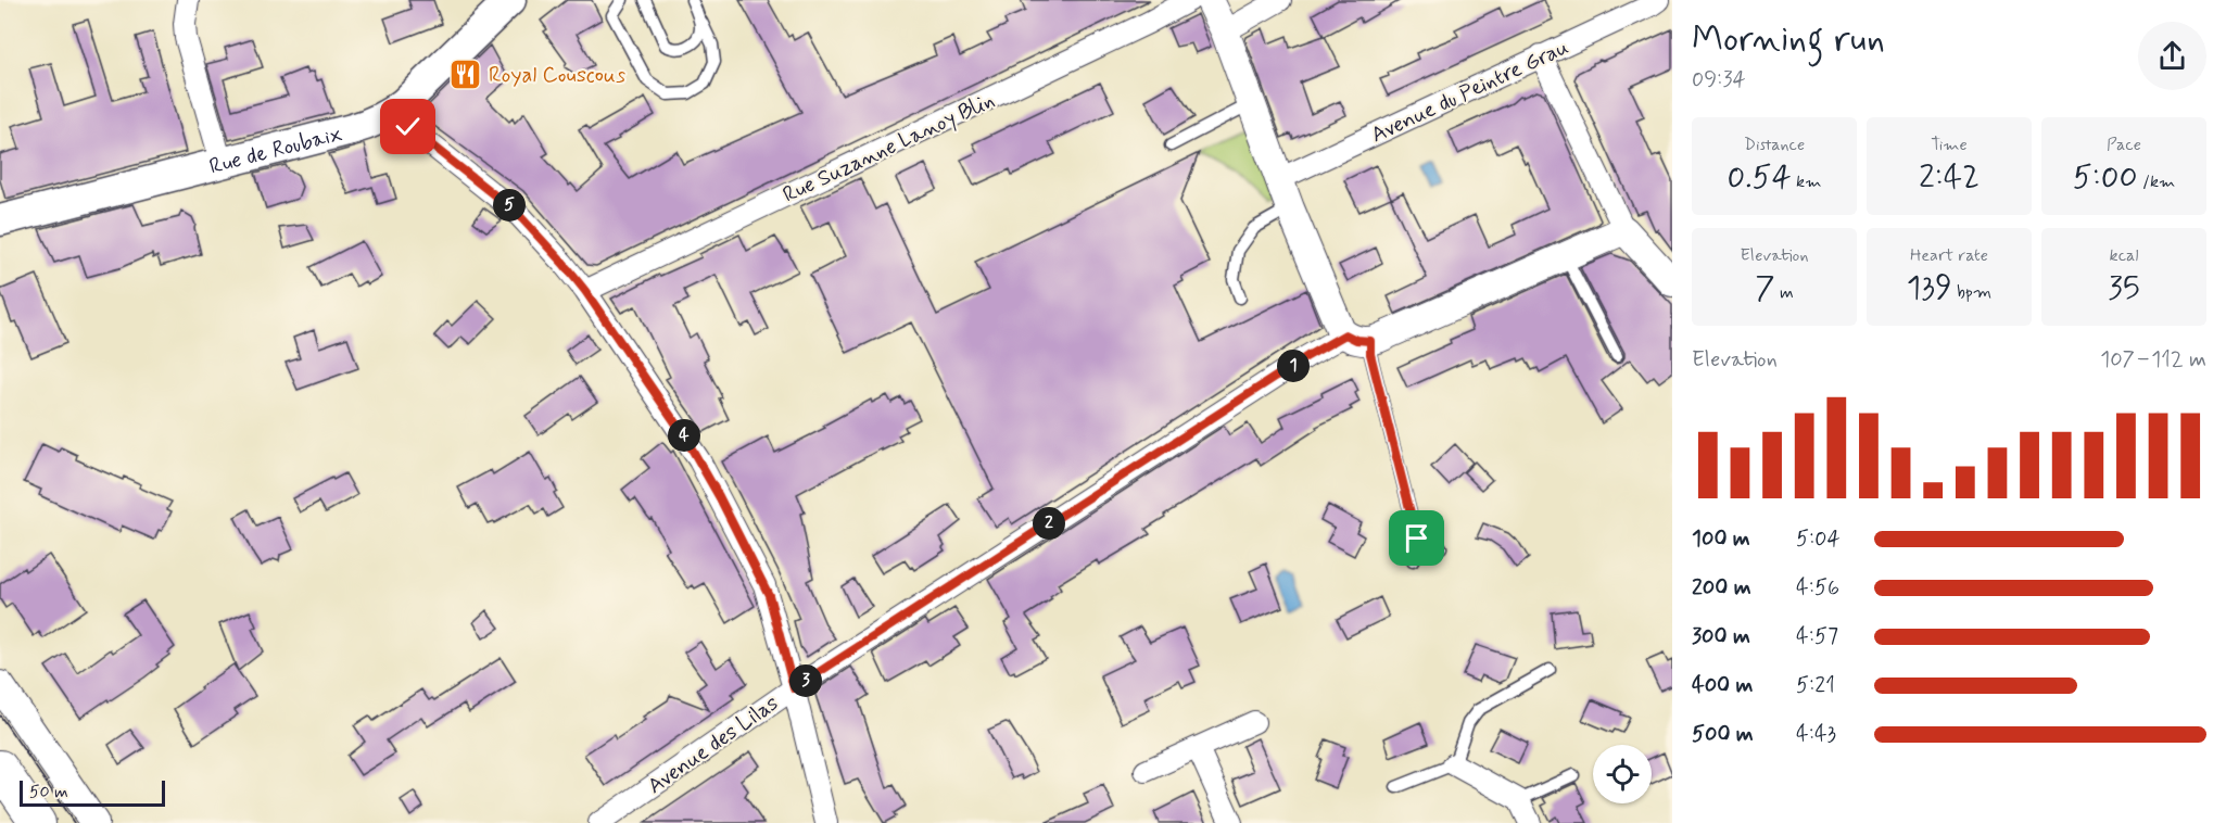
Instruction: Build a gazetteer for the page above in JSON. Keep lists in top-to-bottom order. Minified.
{"streets":{"main road":["Rue de Roubaix"],"street":["Avenue du Peintre Grau","Rue Suzanne Lanoy Blin","Avenue des Lilas"]},"places":{"restaurant":["Royal Couscous"]},"scale_bar":"50 m","page":{"heading":["Morning run","09:34"],"stats":[["Distance","0.54 km"],["Time","2:42"],["Pace","5:00 /km"],["Elevation","7 m"],["Heart rate","139 bpm"],["kcal","35"]],"pins":["5","1","4","2","3"],"chart":["Elevation","107–112 m"],"list":[{"name":"100 m","note":"5:04"},{"name":"200 m","note":"4:56"},{"name":"300 m","note":"4:57"},{"name":"400 m","note":"5:21"},{"name":"500 m","note":"4:43"}],"scale":"50 m"}}
